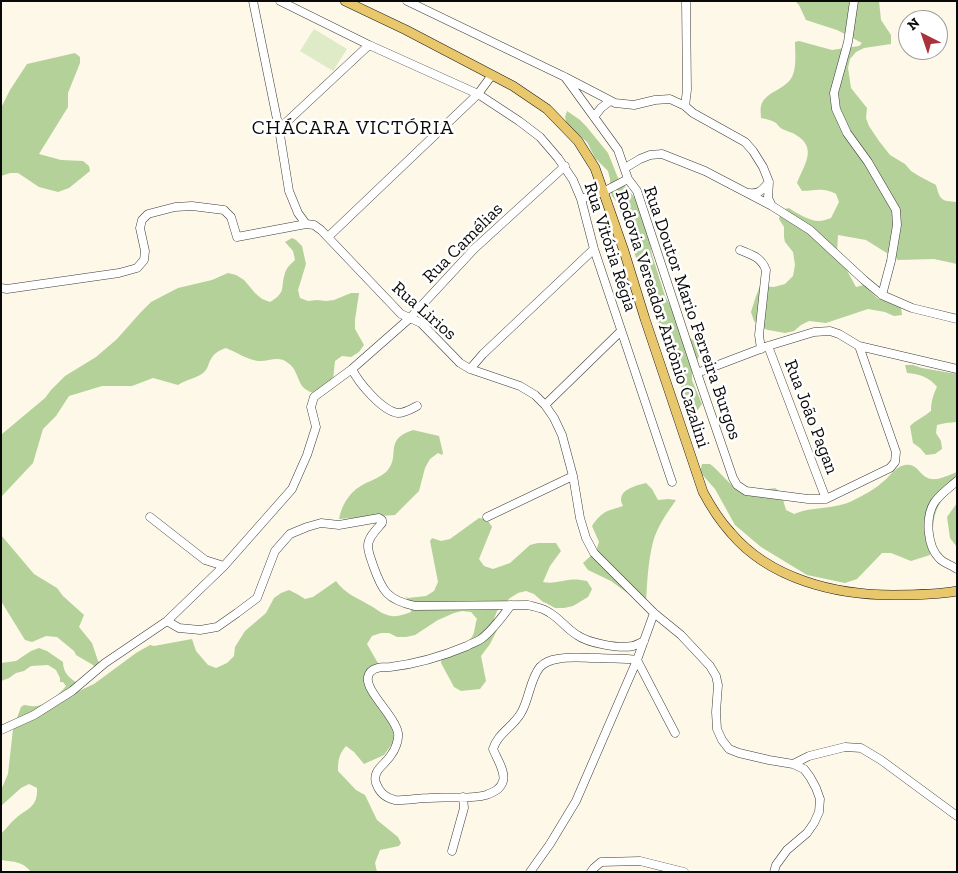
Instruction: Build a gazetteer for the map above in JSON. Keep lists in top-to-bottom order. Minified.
{"streets":{"main road":["Rodovia Vereador Antônio Cazalini"],"street":["Rua Camélias","Rua Vitória Régia","Rua Lirios","Rua Doutor Mario Ferreira Burgos","Rua João Pagan"]},"crossings":[["Rua Camélias","Rua Vitória Régia"],["Rua Camélias","Rua Lirios"],["Rua Doutor Mario Ferreira Burgos","Rua João Pagan"]],"districts":["CHÁCARA VICTÓRIA"],"north":"top left"}
